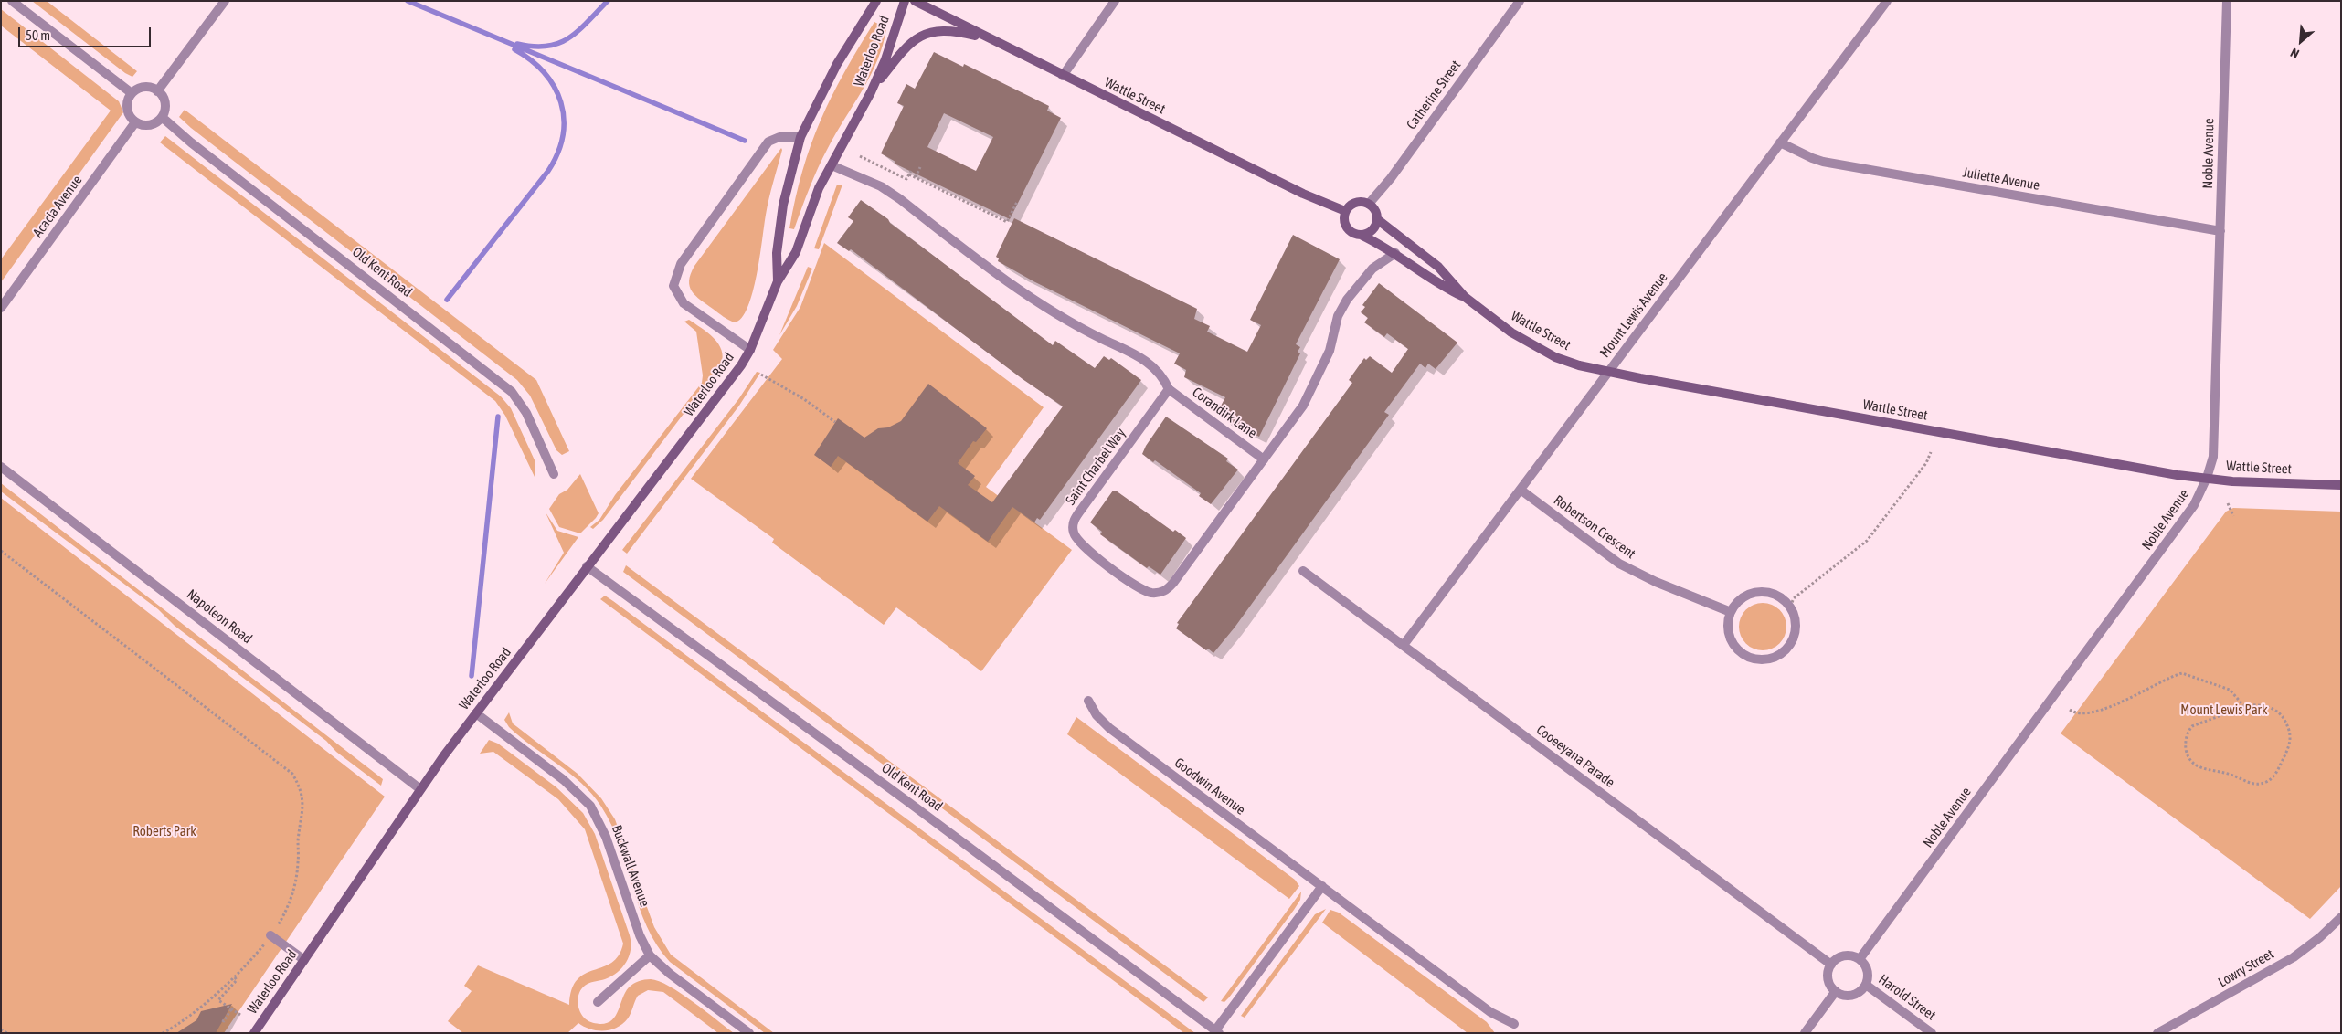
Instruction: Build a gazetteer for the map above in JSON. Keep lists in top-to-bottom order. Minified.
{"streets":{"main road":["Waterloo Road","Wattle Street"],"street":["Catherine Street","Noble Avenue","Juliette Avenue","Acacia Avenue","Old Kent Road","Mount Lewis Avenue","Corandirk Lane","Saint Charbel Way","Robertson Crescent","Napoleon Road","Cooeeyana Parade","Goodwin Avenue","Buckwall Avenue","Lowry Street","Harold Street"]},"crossings":[["Waterloo Road","Old Kent Road"],["Waterloo Road","Napoleon Road"],["Waterloo Road","Buckwall Avenue"],["Catherine Street","Wattle Street"],["Wattle Street","Noble Avenue"],["Wattle Street","Mount Lewis Avenue"],["Wattle Street","Saint Charbel Way"],["Noble Avenue","Juliette Avenue"],["Noble Avenue","Cooeeyana Parade"],["Noble Avenue","Harold Street"],["Juliette Avenue","Mount Lewis Avenue"],["Acacia Avenue","Old Kent Road"],["Mount Lewis Avenue","Robertson Crescent"],["Mount Lewis Avenue","Cooeeyana Parade"],["Corandirk Lane","Saint Charbel Way"],["Cooeeyana Parade","Harold Street"]],"parks":["Mount Lewis Park","Roberts Park"],"scale_bar":"50 m","north":"bottom left"}
